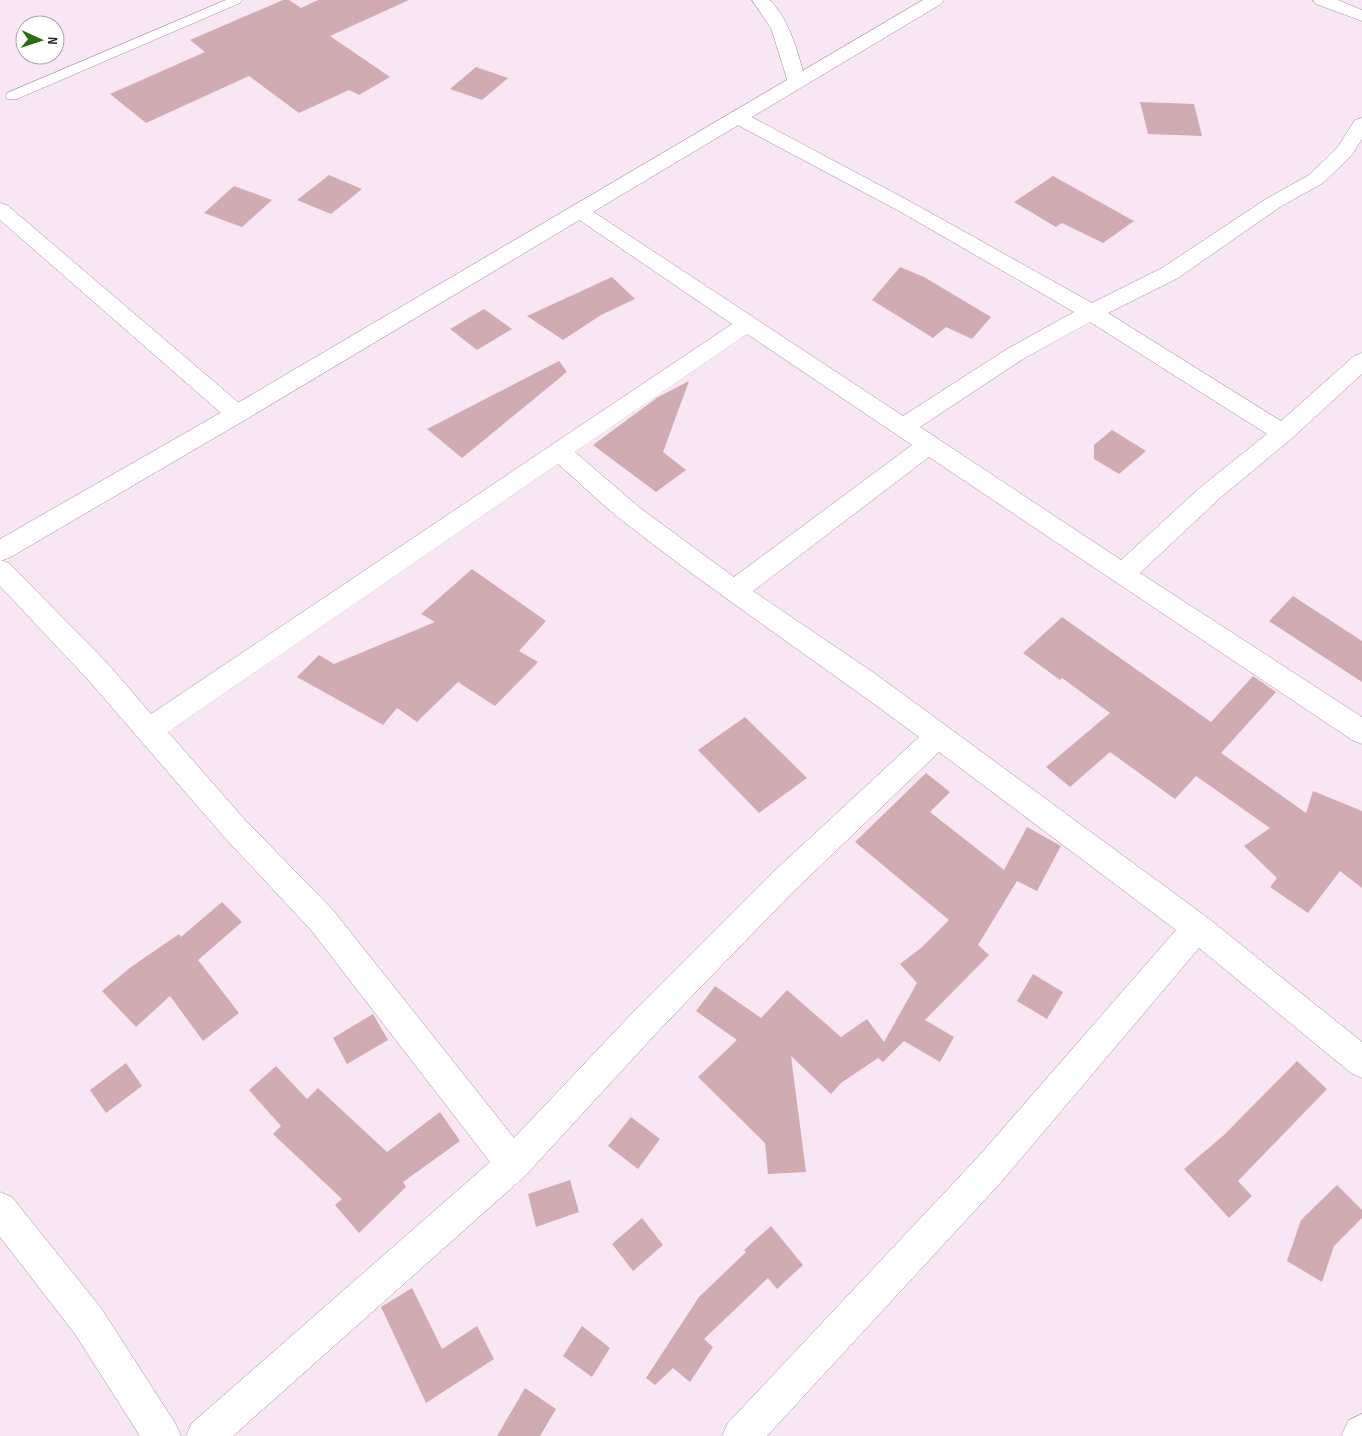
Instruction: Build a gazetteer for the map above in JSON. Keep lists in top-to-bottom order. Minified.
{"north":"right"}
